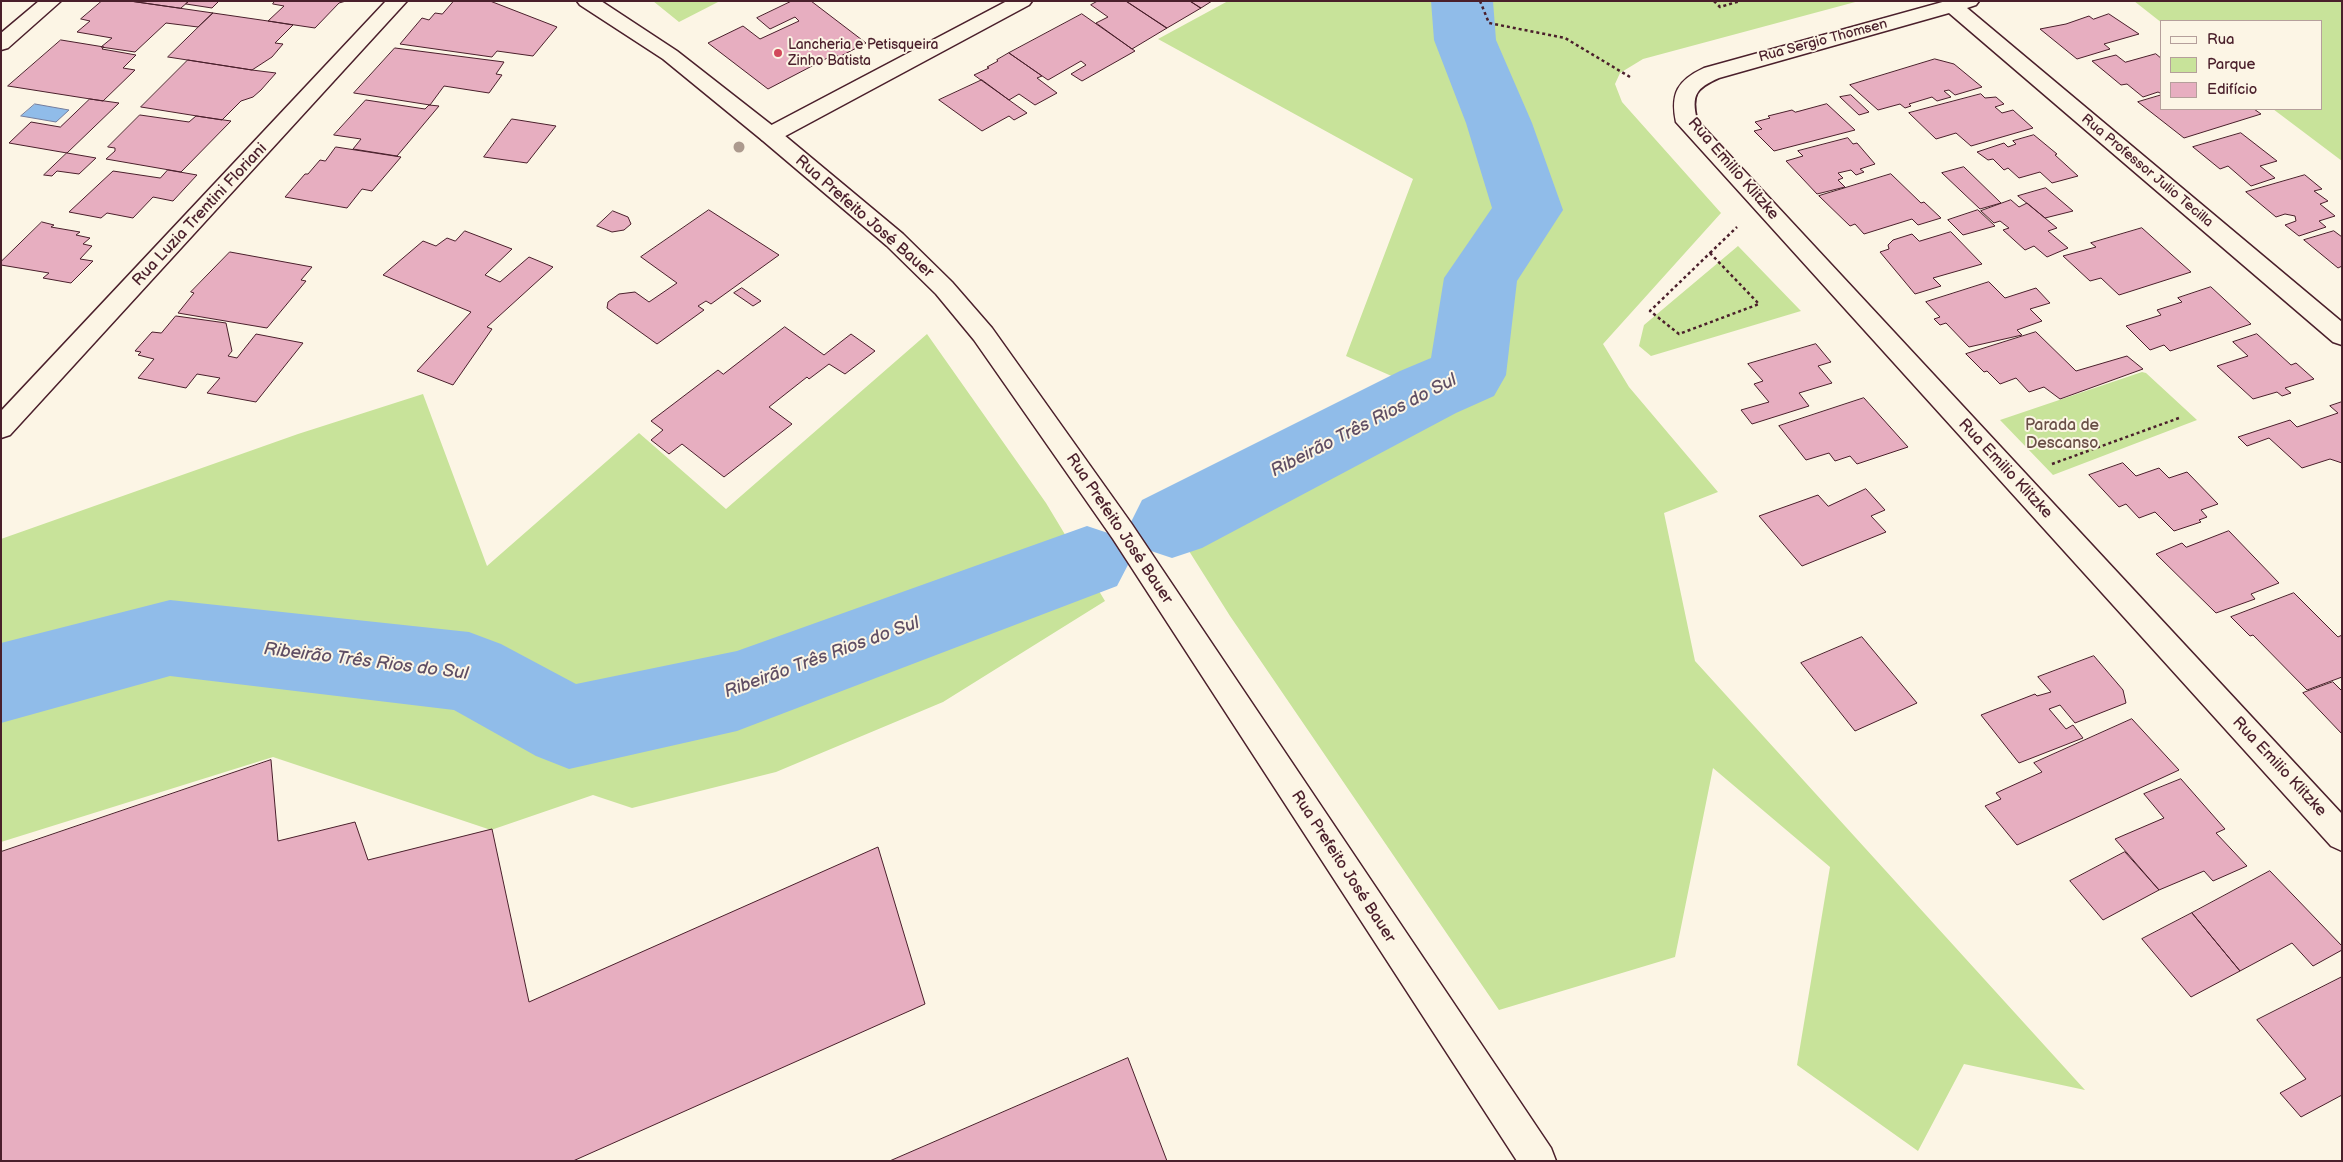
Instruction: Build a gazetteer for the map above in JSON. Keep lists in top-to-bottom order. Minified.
{"streets":{"street":["Rua Sergio Thomsen","Rua Emilio Klitzke","Rua Professor Julio Tecilla","Rua Luzia Trentini Floriani","Rua Prefeito José Bauer"]},"crossings":[["Rua Sergio Thomsen","Rua Emilio Klitzke"],["Rua Sergio Thomsen","Rua Professor Julio Tecilla"]],"water":["Ribeirão Três Rios do Sul"],"parks":["Parada de Descanso"],"places":["Lancheria e Petisqueira Zinho Batista"],"legend":["Rua","Parque","Edifício"]}
